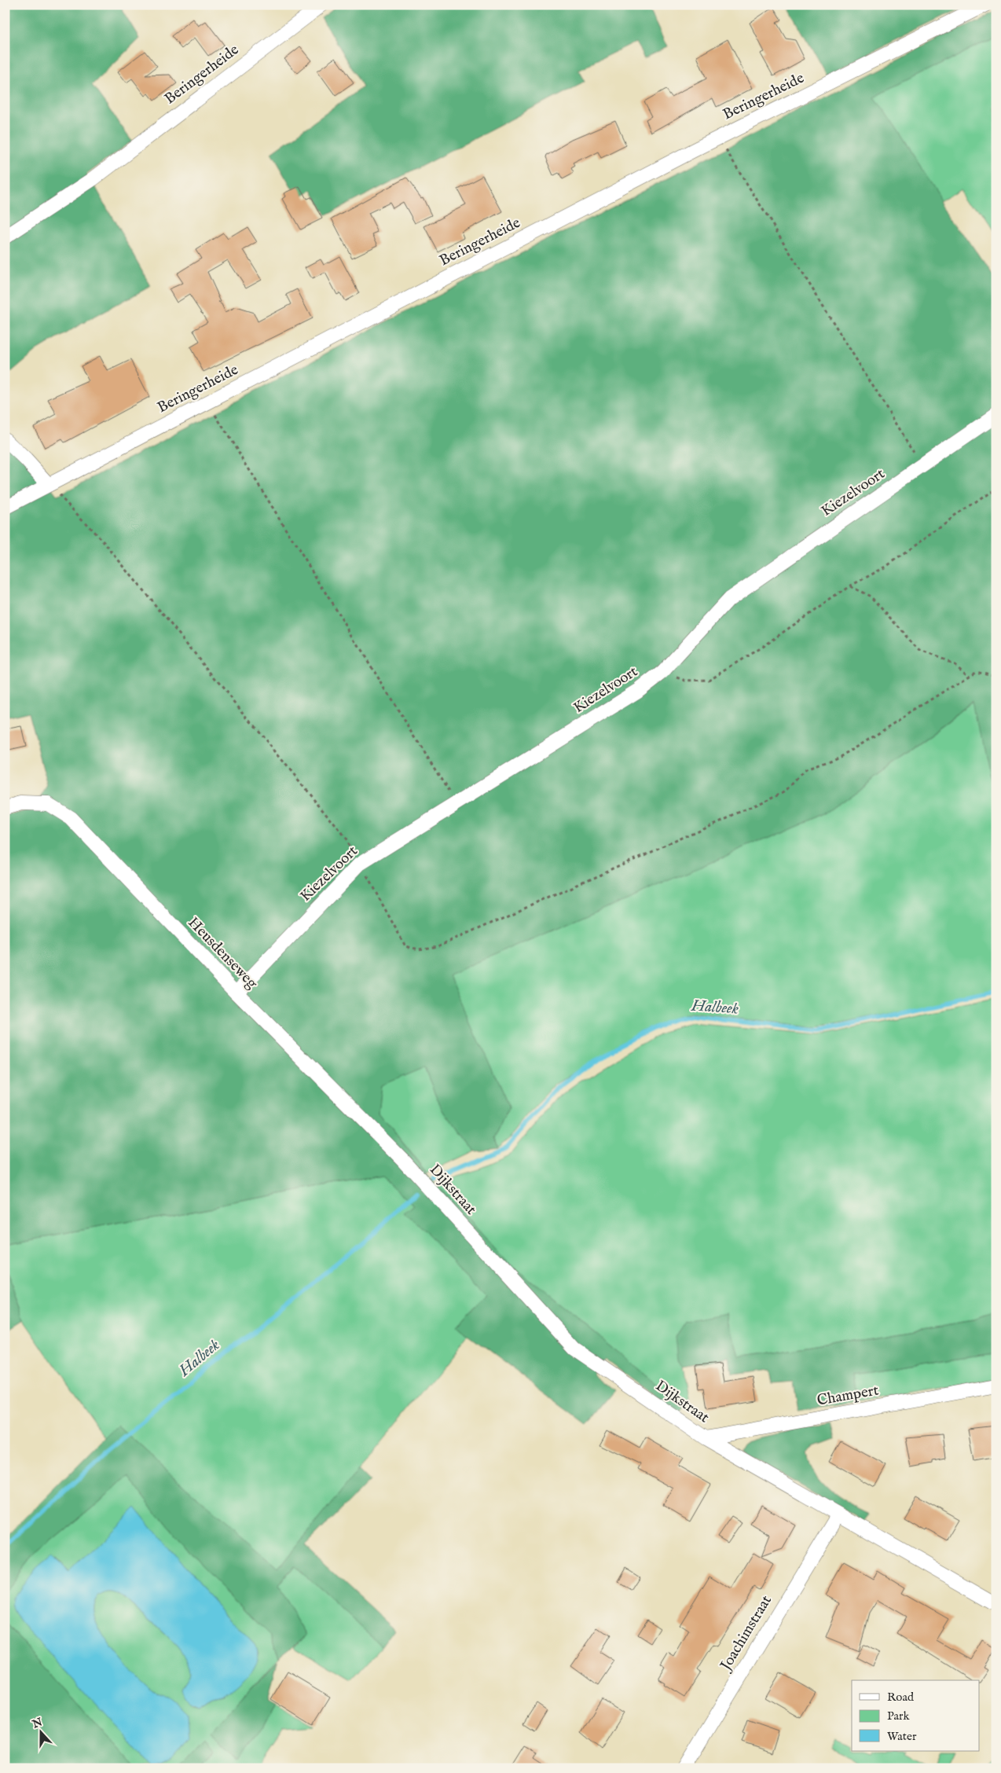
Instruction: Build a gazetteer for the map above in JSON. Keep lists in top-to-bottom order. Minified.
{"streets":{"street":["Beringerheide","Kiezelvoort","Heusdenseweg","Dijkstraat","Champert","Joachimstraat"]},"crossings":[["Kiezelvoort","Heusdenseweg"],["Heusdenseweg","Dijkstraat"],["Dijkstraat","Champert"],["Dijkstraat","Joachimstraat"]],"water":["Halbeek"],"legend":["Road","Park","Water"],"north":"top"}
